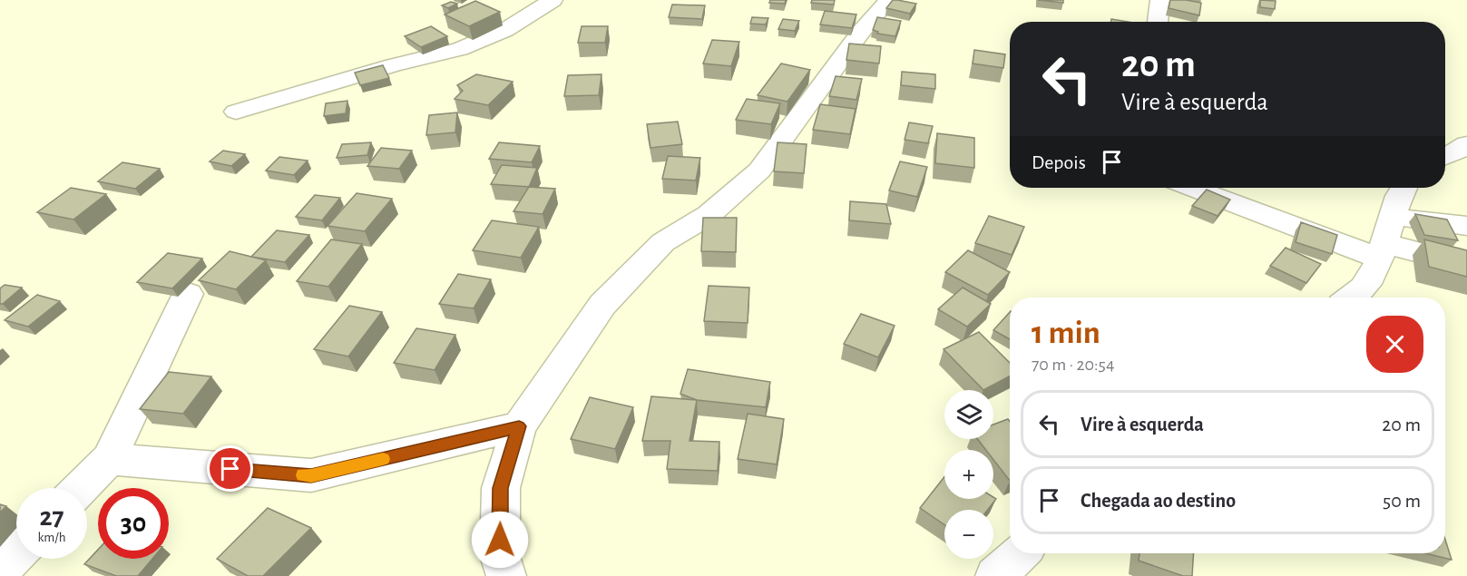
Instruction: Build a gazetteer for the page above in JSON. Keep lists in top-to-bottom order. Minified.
{"page":{"turn":["20 m","Vire à esquerda"],"then":"Depois","heading":["1 min","70 m · 20:54"],"map_buttons":["+","−"],"list":[{"name":"Vire à esquerda","value":"20 m"},{"name":"Chegada ao destino","value":"50 m"}],"speed":"27 km/h","limit":"30"}}
